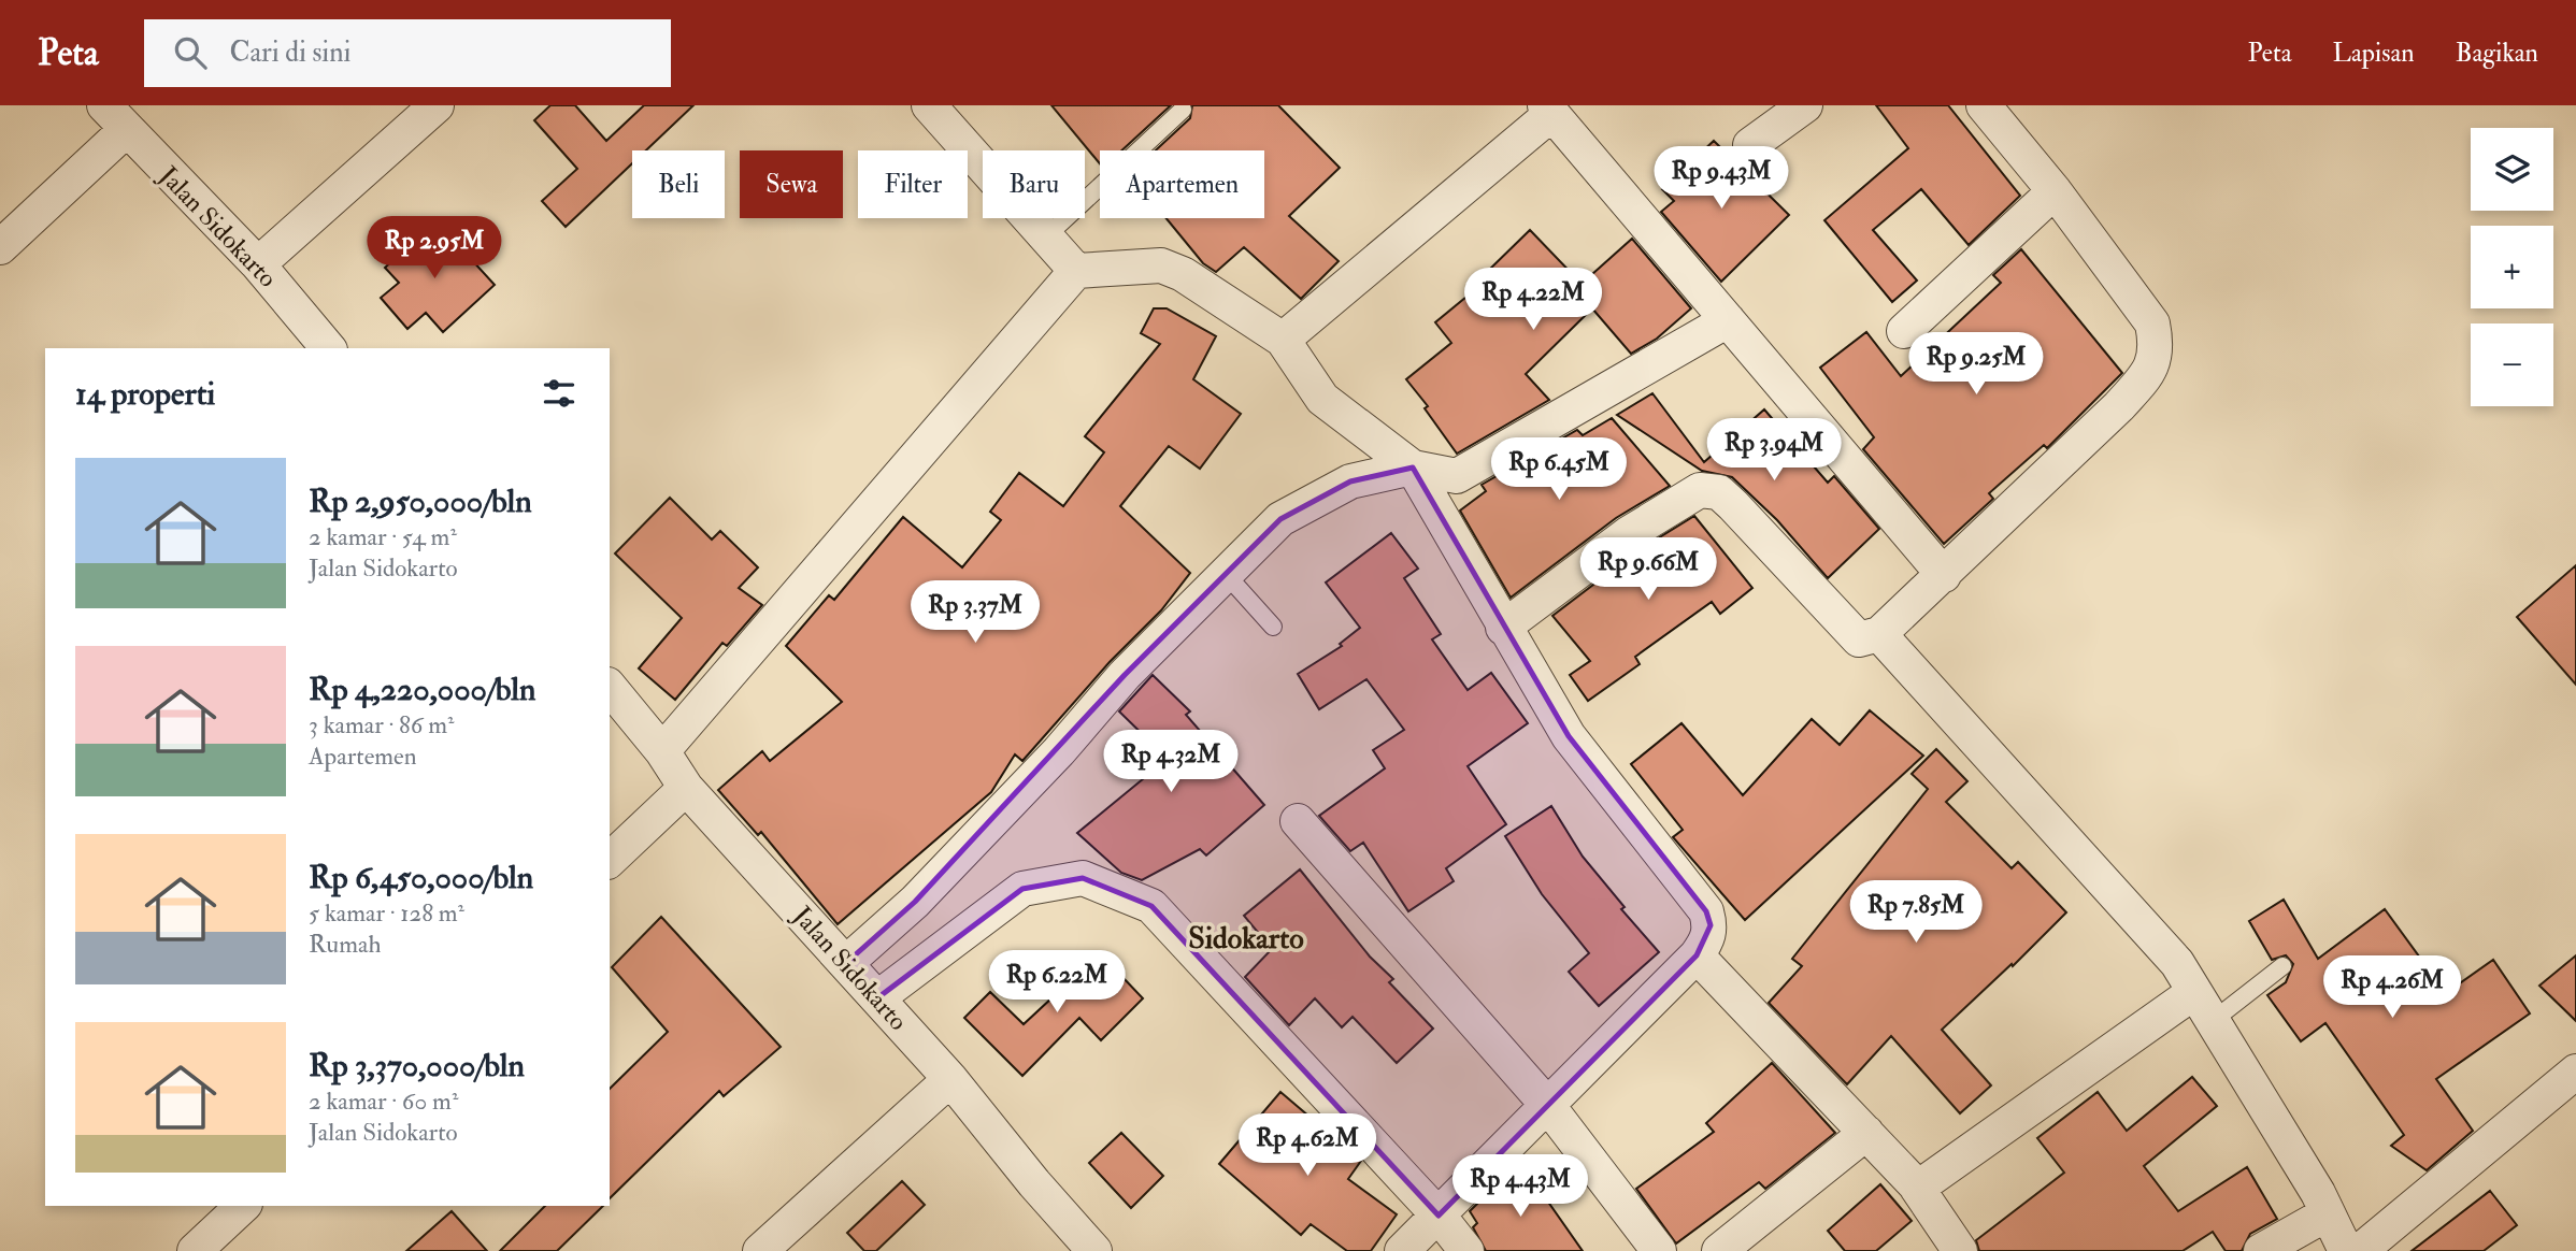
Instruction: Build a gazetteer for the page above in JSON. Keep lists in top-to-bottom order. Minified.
{"streets":{"street":["Jalan Sidokarto"]},"districts":["Sidokarto"],"page":{"header":"Peta","search":"Cari di sini","nav":["Peta","Lapisan","Bagikan"],"map_buttons":["+","−"],"price":["Rp 9.43M","Rp 2.95M","Rp 4.22M","Rp 9.25M","Rp 3.94M","Rp 6.45M","Rp 9.66M","Rp 3.37M","Rp 4.32M","Rp 7.85M","Rp 6.22M","Rp 4.26M","Rp 4.62M","Rp 4.43M"],"chip":["Beli","Sewa","Filter","Baru","Apartemen"],"heading":"14 properti","list":[{"name":"Rp 2,950,000/bln","note":"2 kamar · 54 m² · Jalan Sidokarto"},{"name":"Rp 4,220,000/bln","note":"3 kamar · 86 m² · Apartemen"},{"name":"Rp 6,450,000/bln","note":"5 kamar · 128 m² · Rumah"},{"name":"Rp 3,370,000/bln","note":"2 kamar · 60 m² · Jalan Sidokarto"}]}}
